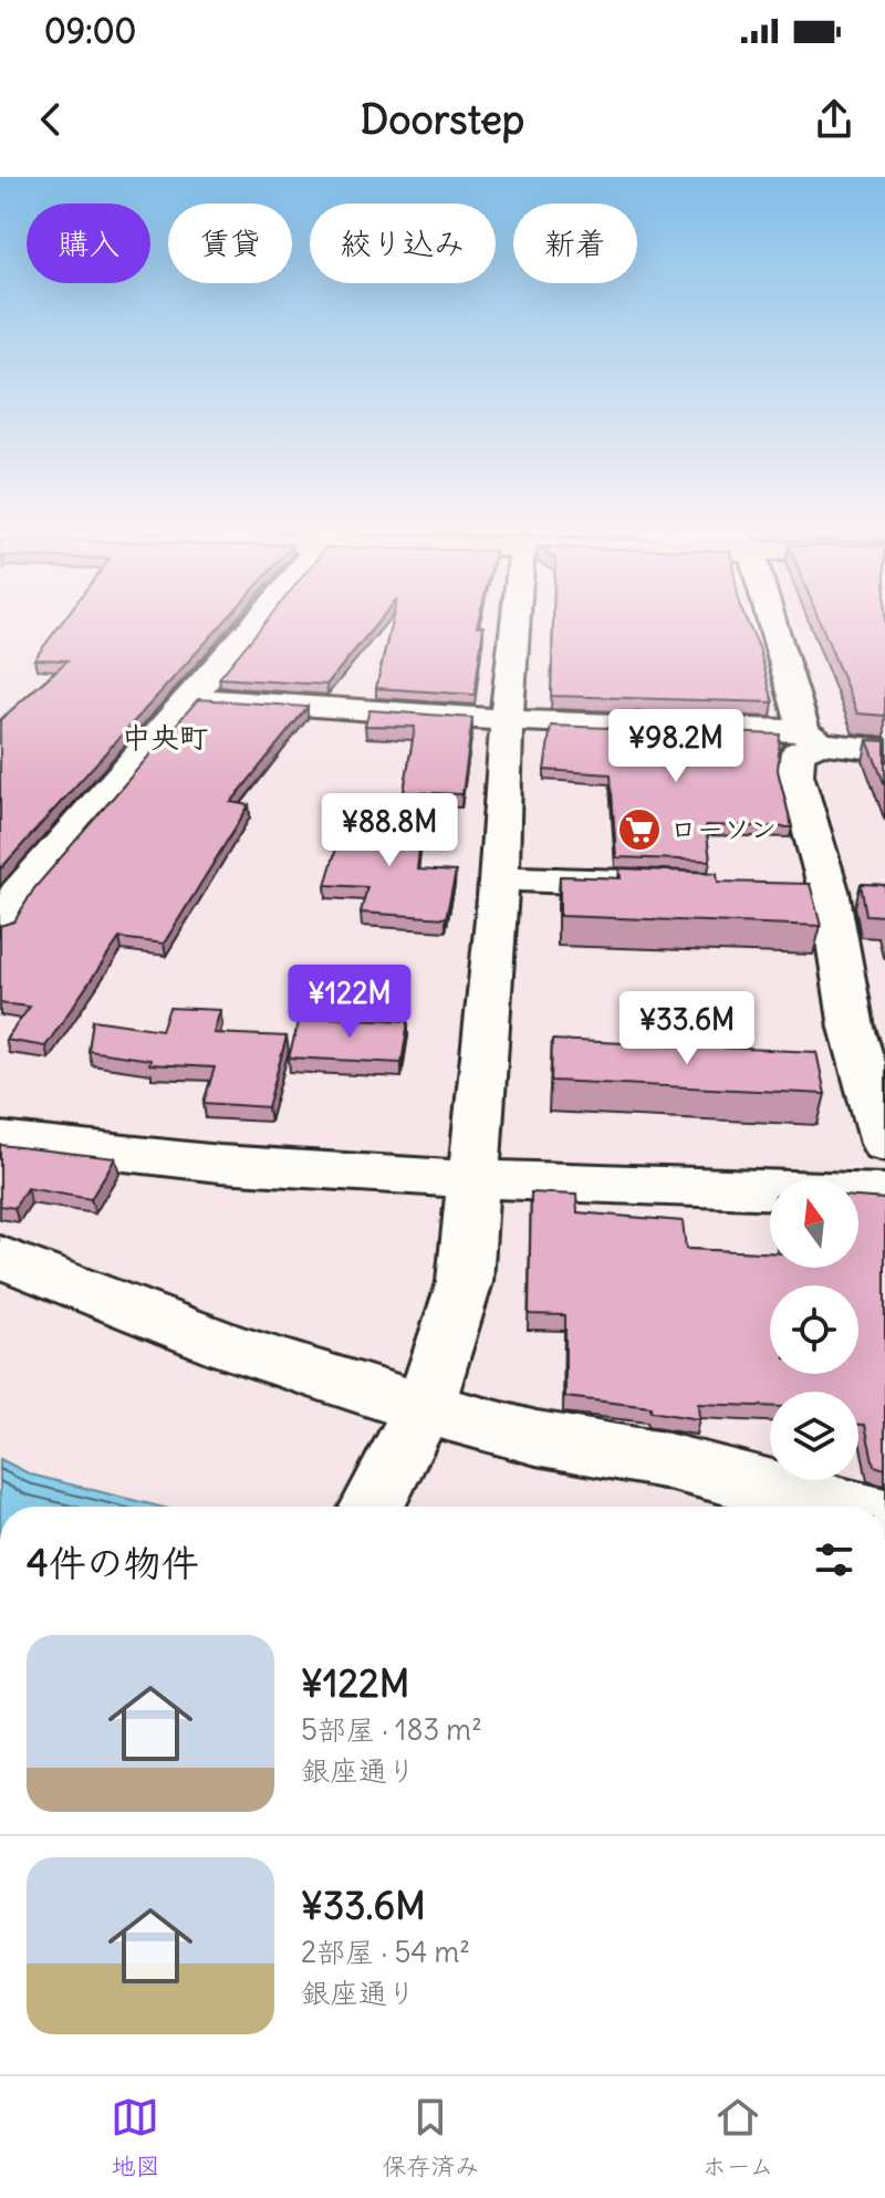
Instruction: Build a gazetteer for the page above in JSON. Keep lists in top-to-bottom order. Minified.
{"districts":["中央町"],"places":{"supermarket":["ローソン"]},"north":"top","page":{"status":"09:00","header":"Doorstep","chip":["購入","賃貸","絞り込み","新着"],"price":["¥98.2M","¥88.8M","¥122M","¥33.6M"],"heading":"4件の物件","list":[{"name":"¥122M","note":"5部屋 · 183 m² · 銀座通り"},{"name":"¥33.6M","note":"2部屋 · 54 m² · 銀座通り"}],"tabs":["地図","保存済み","ホーム"]}}
